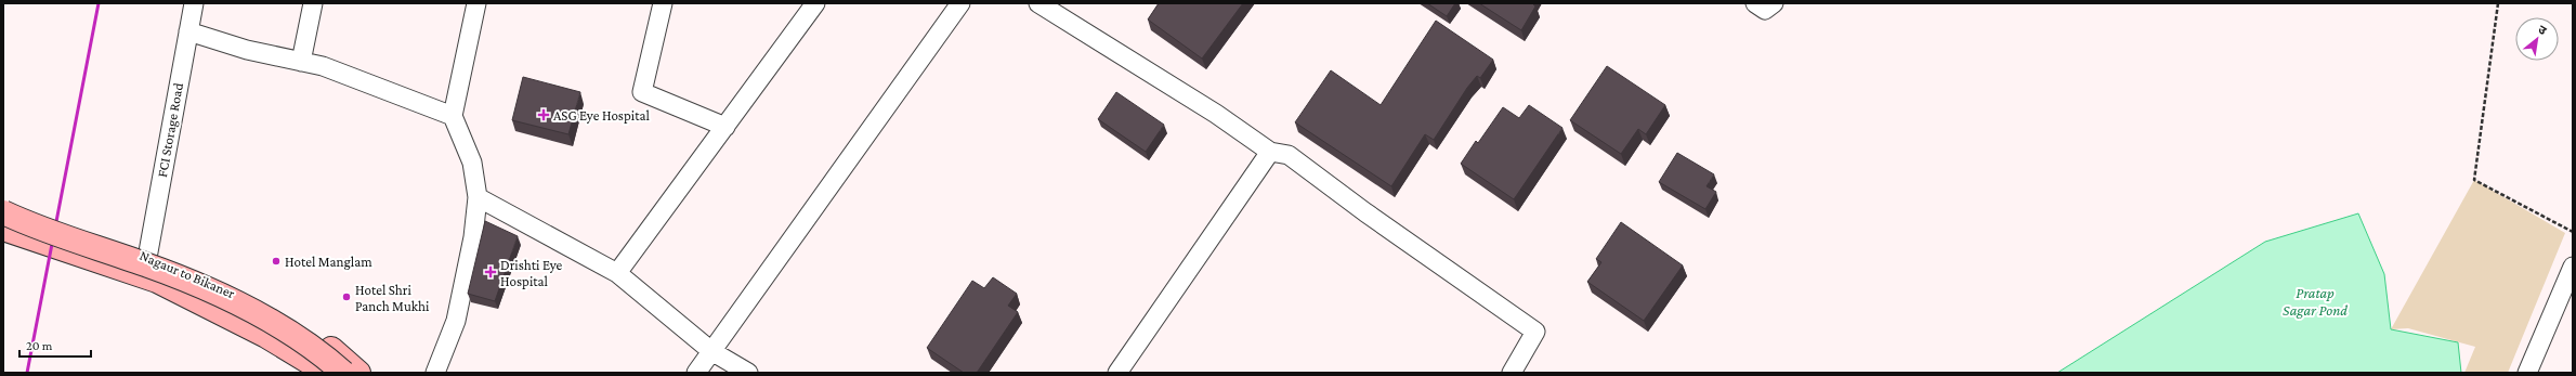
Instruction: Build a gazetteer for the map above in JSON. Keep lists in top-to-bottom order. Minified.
{"streets":{"main road":["Nagaur to Bikaner"],"street":["FCI Storage Road"]},"crossings":[["FCI Storage Road","Nagaur to Bikaner"]],"water":["Pratap Sagar Pond"],"places":{"health":["ASG Eye Hospital","Drishti Eye Hospital"],"other":["Hotel Manglam","Hotel Shri Panch Mukhi"]},"scale_bar":"20 m","north":"top right"}
